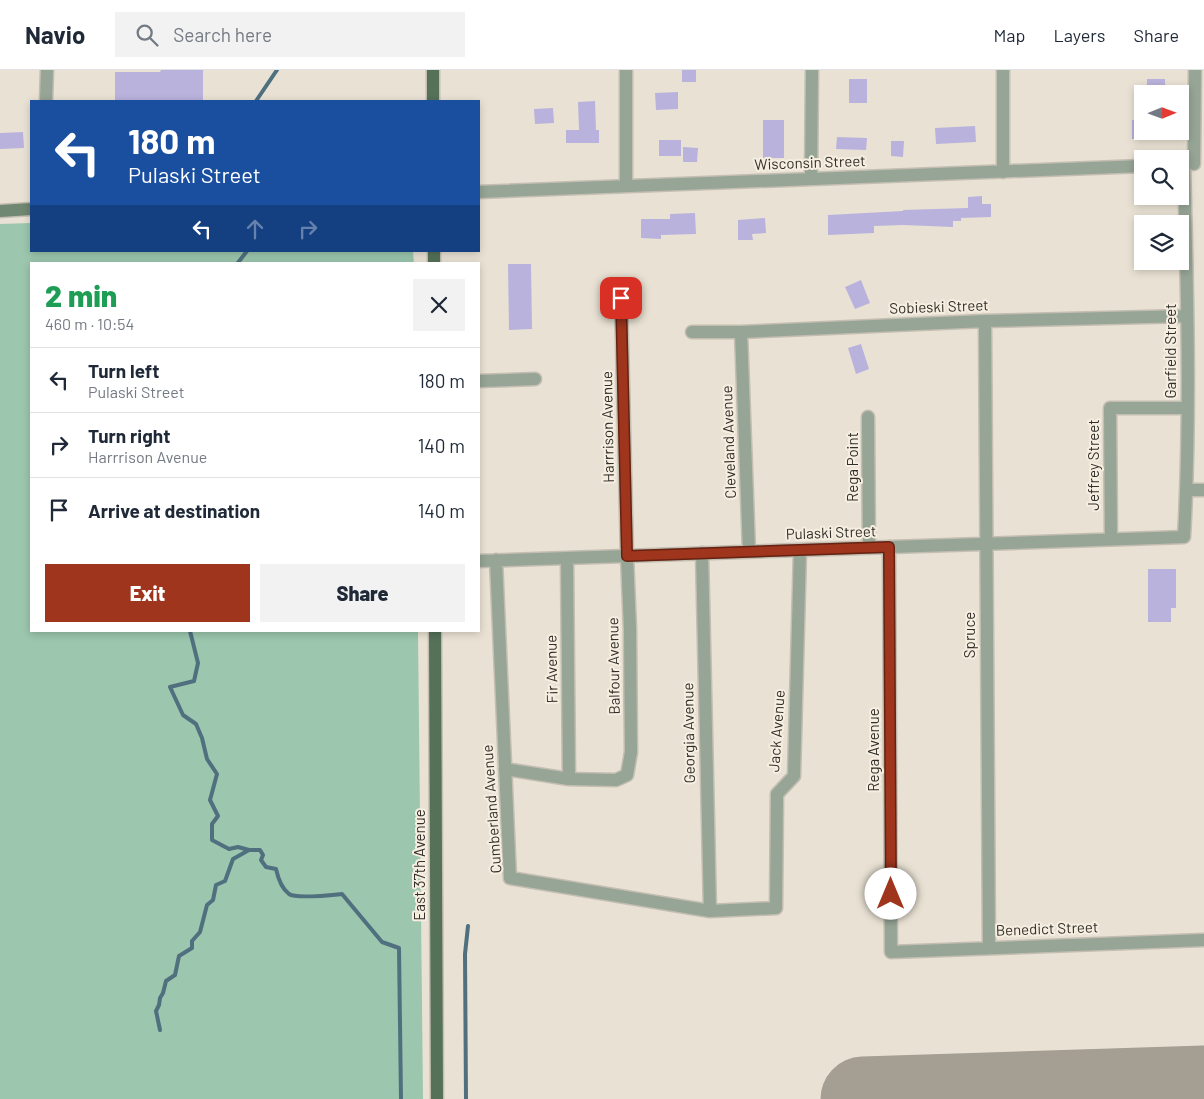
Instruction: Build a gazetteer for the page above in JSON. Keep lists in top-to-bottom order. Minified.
{"streets":{"main road":["East 37th Avenue"],"street":["Wisconsin Street","Sobieski Street","Garfield Street","Harrrison Avenue","Cleveland Avenue","Jeffrey Street","Rega Point","Pulaski Street","Spruce","Balfour Avenue","Fir Avenue","Jack Avenue","Georgia Avenue","Rega Avenue","Cumberland Avenue","Benedict Street"]},"crossings":[["Sobieski Street","Garfield Street"],["Sobieski Street","Cleveland Avenue"],["Sobieski Street","Spruce"],["Garfield Street","Jeffrey Street"],["Garfield Street","Pulaski Street"],["Harrrison Avenue","Pulaski Street"],["Harrrison Avenue","Balfour Avenue"],["Cleveland Avenue","Pulaski Street"],["Jeffrey Street","Pulaski Street"],["Rega Point","Pulaski Street"],["Pulaski Street","Spruce"],["Pulaski Street","Balfour Avenue"],["Pulaski Street","Fir Avenue"],["Pulaski Street","Jack Avenue"],["Pulaski Street","Georgia Avenue"],["Pulaski Street","Rega Avenue"],["Pulaski Street","Cumberland Avenue"],["Spruce","Benedict Street"],["Balfour Avenue","Fir Avenue"],["Jack Avenue","Cumberland Avenue"],["Georgia Avenue","Cumberland Avenue"],["Rega Avenue","Benedict Street"]],"north":"right","page":{"header":"Navio","search":"Search here","nav":["Map","Layers","Share"],"turn":["180 m","Pulaski Street"],"heading":["2 min","460 m · 10:54"],"list":[{"name":"Turn left","note":"Pulaski Street","value":"180 m"},{"name":"Turn right","note":"Harrrison Avenue","value":"140 m"},{"name":"Arrive at destination","value":"140 m"}],"buttons":["Exit","Share"]}}
